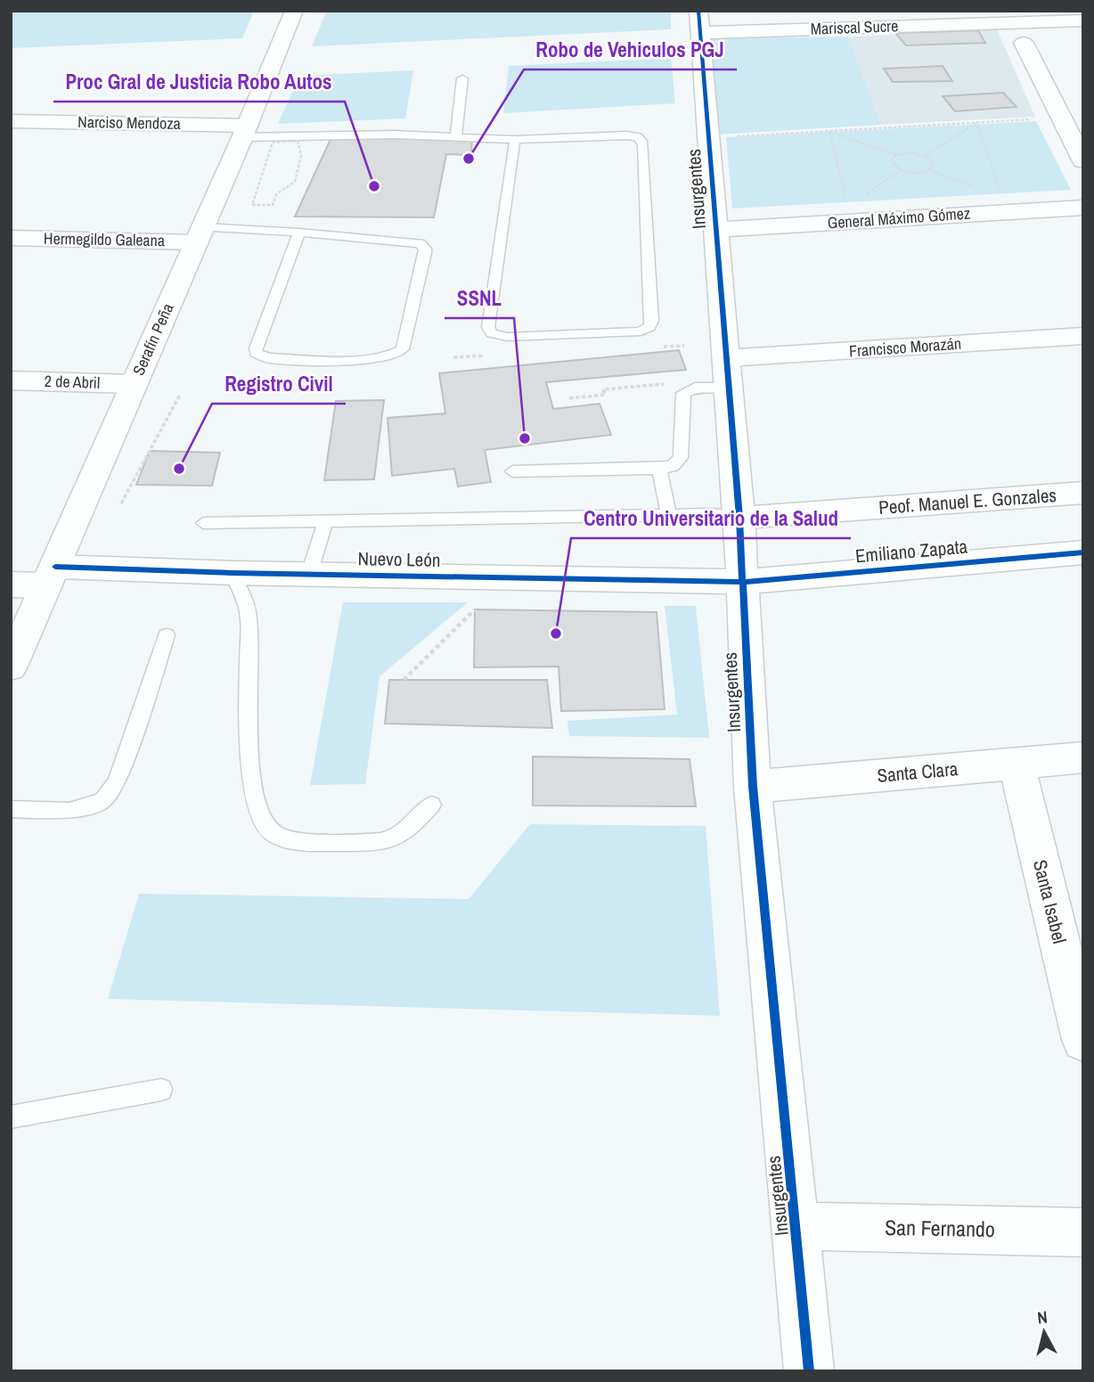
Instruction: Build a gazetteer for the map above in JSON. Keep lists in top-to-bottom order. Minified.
{"streets":{"street":["Mariscal Sucre","Narciso Mendoza","Insurgentes","General Máximo Gómez","Hermegildo Galeana","Serafín Peña","Francisco Morazán","2 de Abril","Peof. Manuel E. Gonzales","Emiliano Zapata","Nuevo León","Santa Clara","Santa Isabel","San Fernando"]},"crossings":[["Mariscal Sucre","Insurgentes"],["Narciso Mendoza","Serafín Peña"],["Insurgentes","General Máximo Gómez"],["Insurgentes","Francisco Morazán"],["Insurgentes","Peof. Manuel E. Gonzales"],["Insurgentes","Emiliano Zapata"],["Insurgentes","Nuevo León"],["Insurgentes","Santa Clara"],["Insurgentes","San Fernando"],["Hermegildo Galeana","Serafín Peña"],["Serafín Peña","2 de Abril"],["Serafín Peña","Nuevo León"],["Emiliano Zapata","Nuevo León"],["Santa Clara","Santa Isabel"]],"places":["Robo de Vehiculos PGJ","Proc Gral de Justicia Robo Autos","SSNL","Registro Civil","Centro Universitario de la Salud"],"north":"top"}
